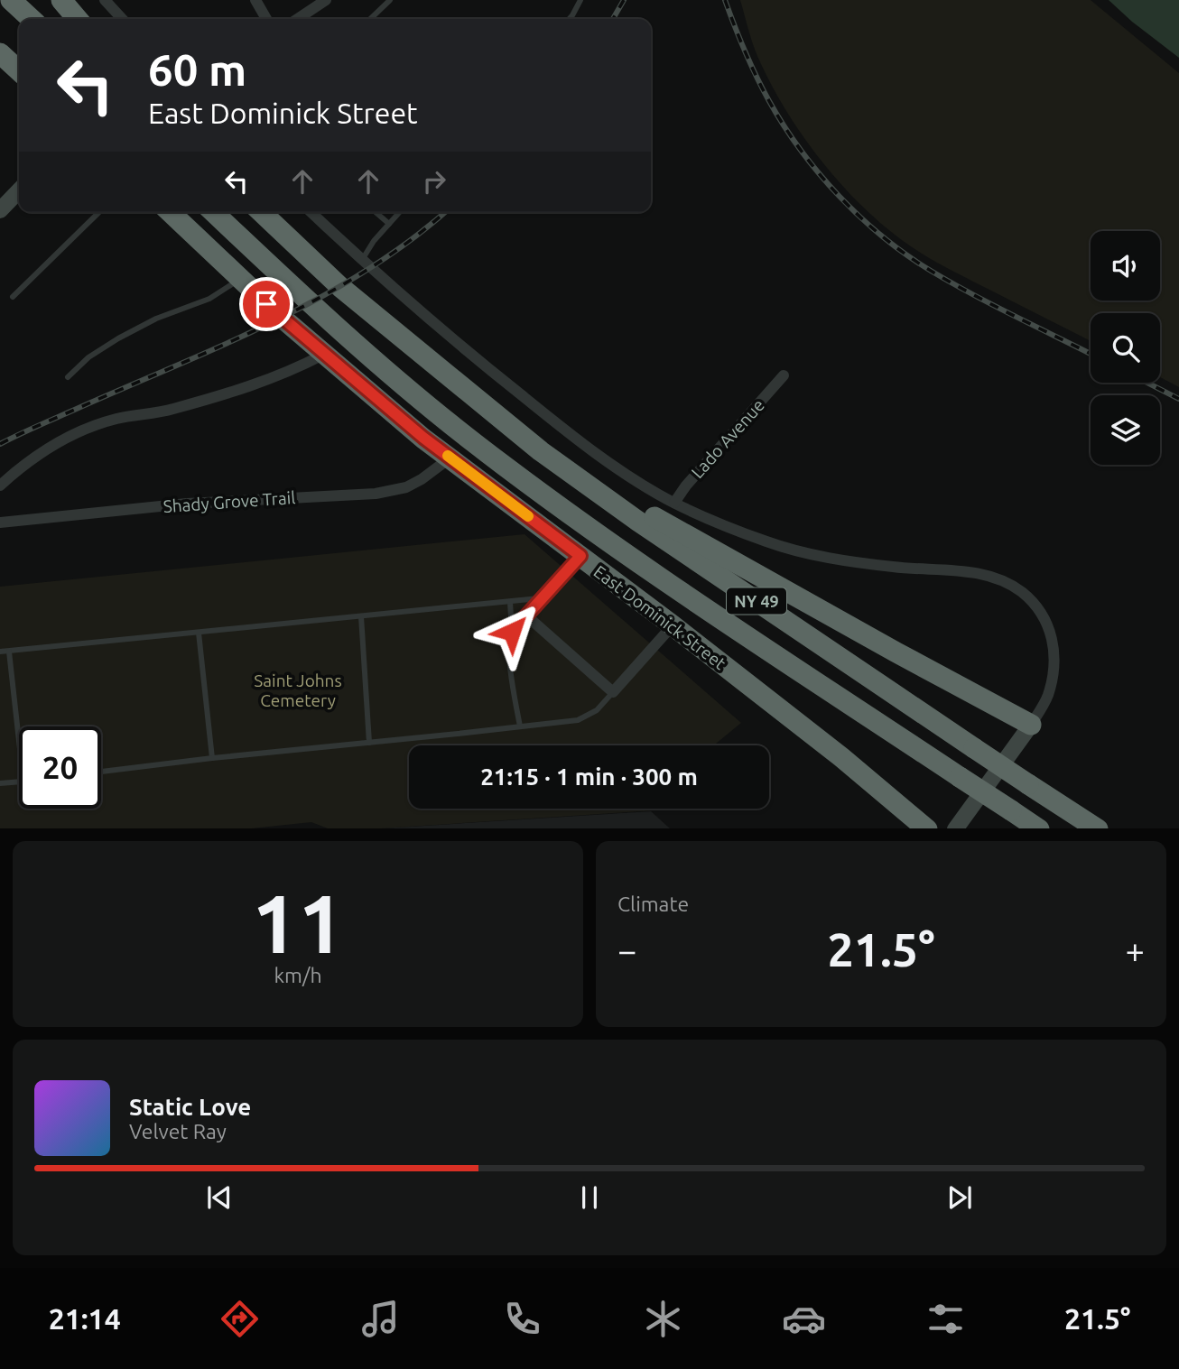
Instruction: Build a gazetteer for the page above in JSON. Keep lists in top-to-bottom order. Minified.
{"streets":{"highway":["NY 49","East Dominick Street"],"street":["Lado Avenue","Shady Grove Trail"]},"crossings":[["Shady Grove Trail","East Dominick Street"]],"parks":["Saint Johns Cemetery"],"page":{"turn":["60 m","East Dominick Street"],"limit":"20","trip":"21:15 · 1 min · 300 m","tile":[["11","km/h"],"Climate"],"heat":["−","21.5°","+"],"song":["Static Love","Velvet Ray"],"tabs":["21:14","21.5°"]}}
